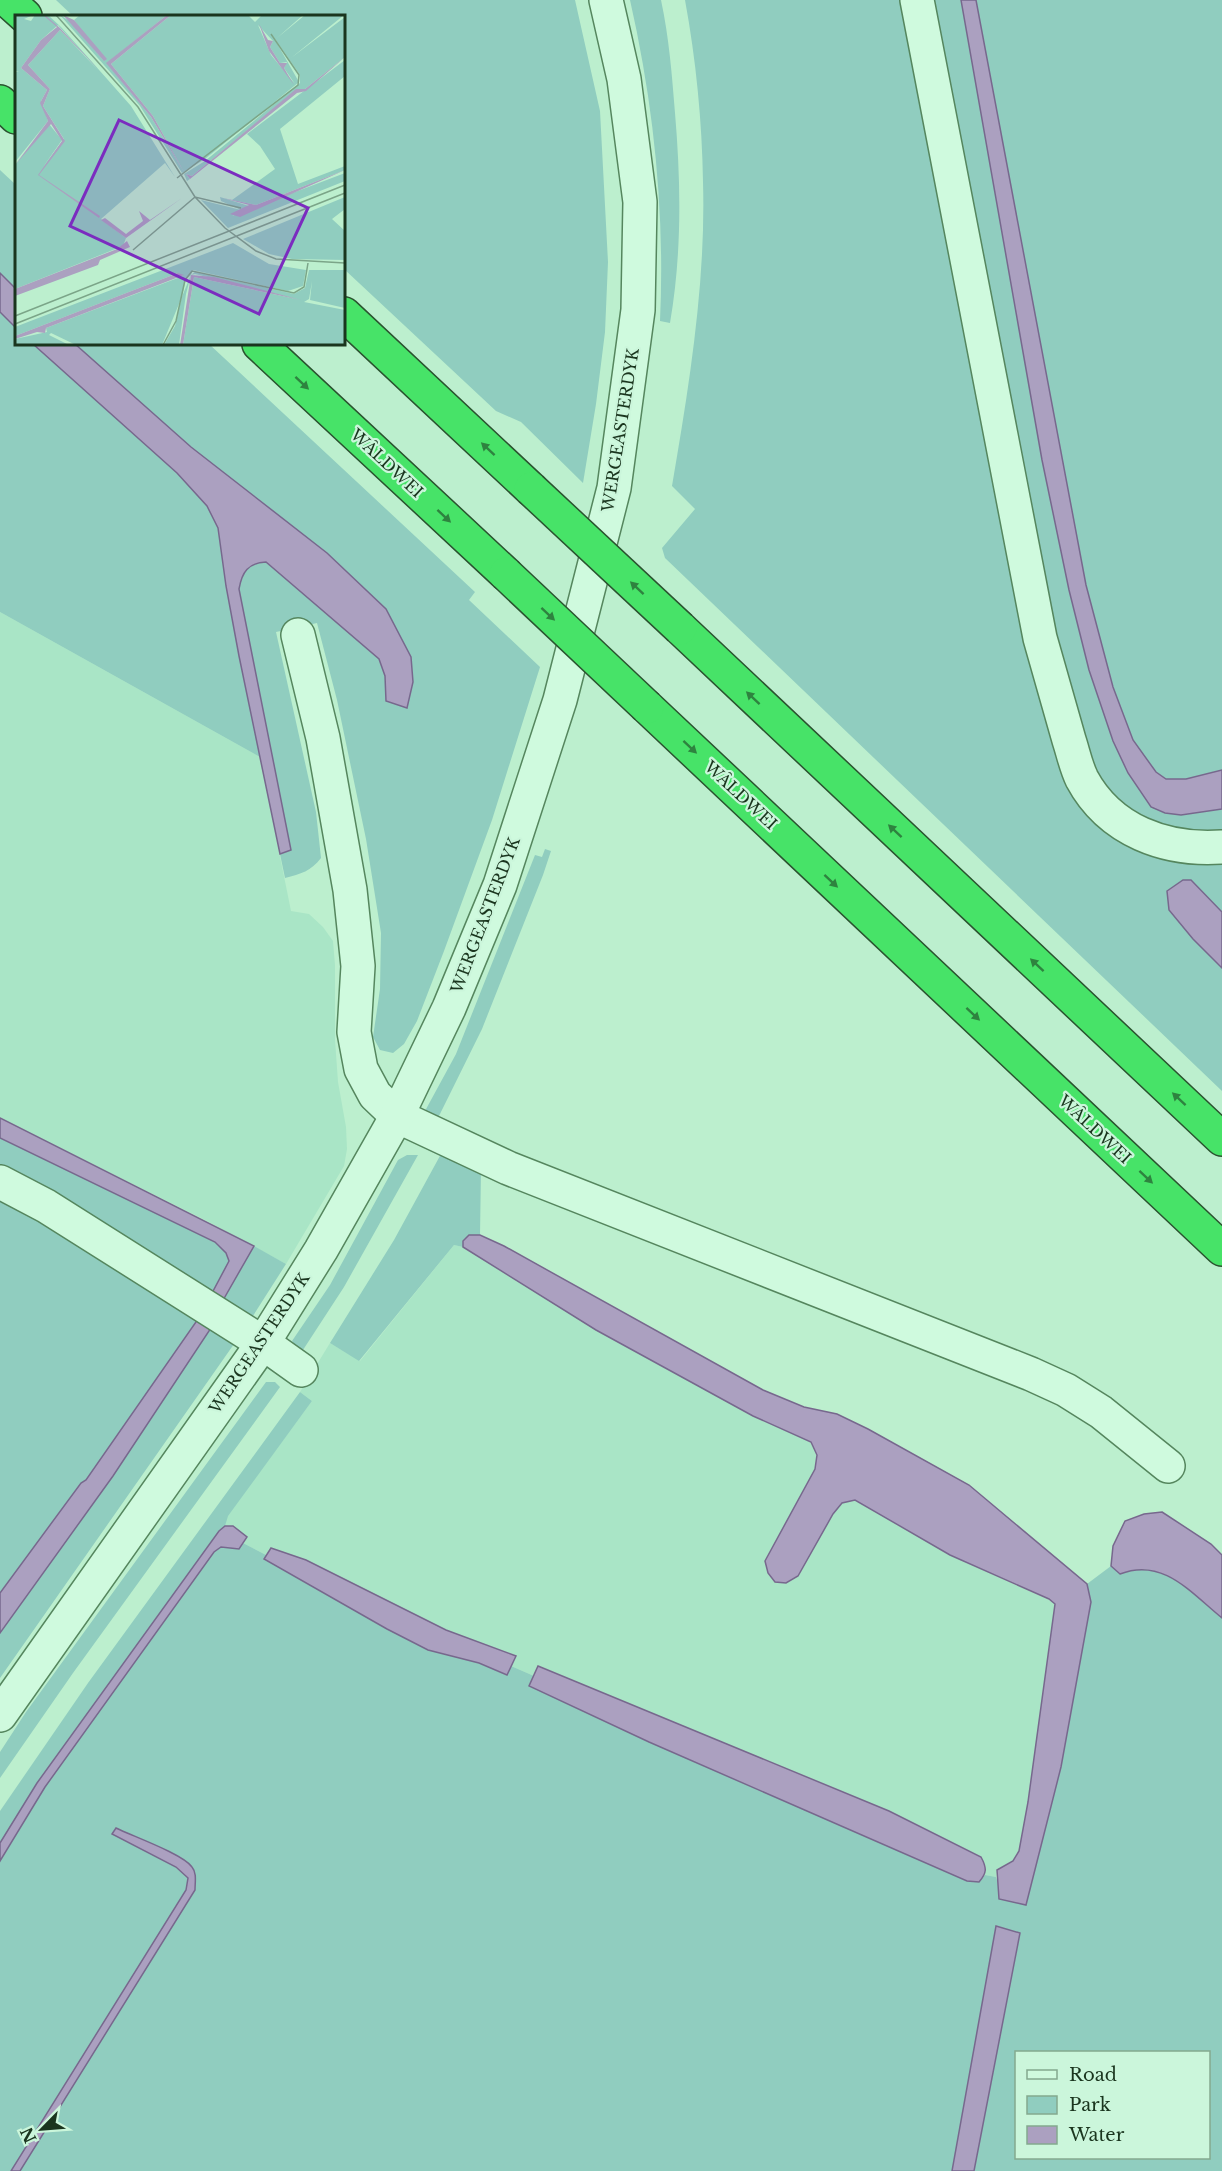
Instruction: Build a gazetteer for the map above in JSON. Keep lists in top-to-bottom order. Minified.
{"streets":{"highway":["WÂLDWEI"],"street":["WERGEASTERDYK"]},"legend":["Road","Park","Water"],"north":"bottom left"}
